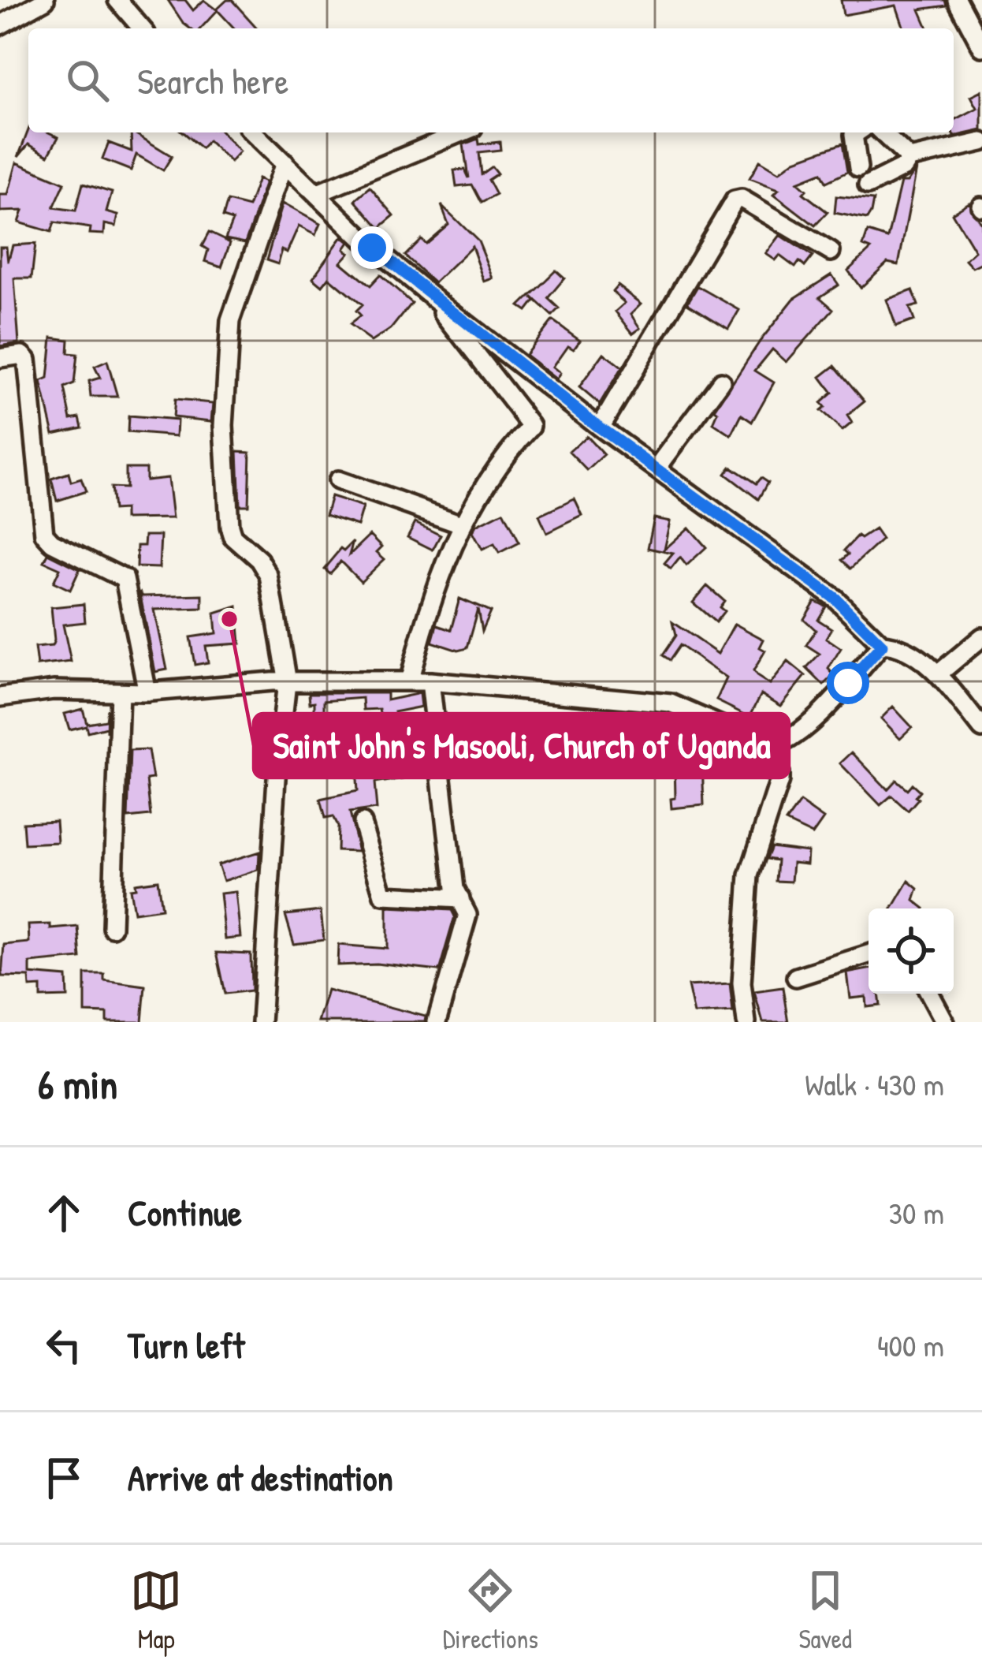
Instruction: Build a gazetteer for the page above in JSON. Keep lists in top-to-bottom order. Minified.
{"places":["Saint John's Masooli, Church of Uganda"],"page":{"search":"Search here","heading":["6 min","Walk · 430 m"],"list":[["Continue","30 m"],["Turn left","400 m"],"Arrive at destination"],"nav":["Map","Directions","Saved"]}}
